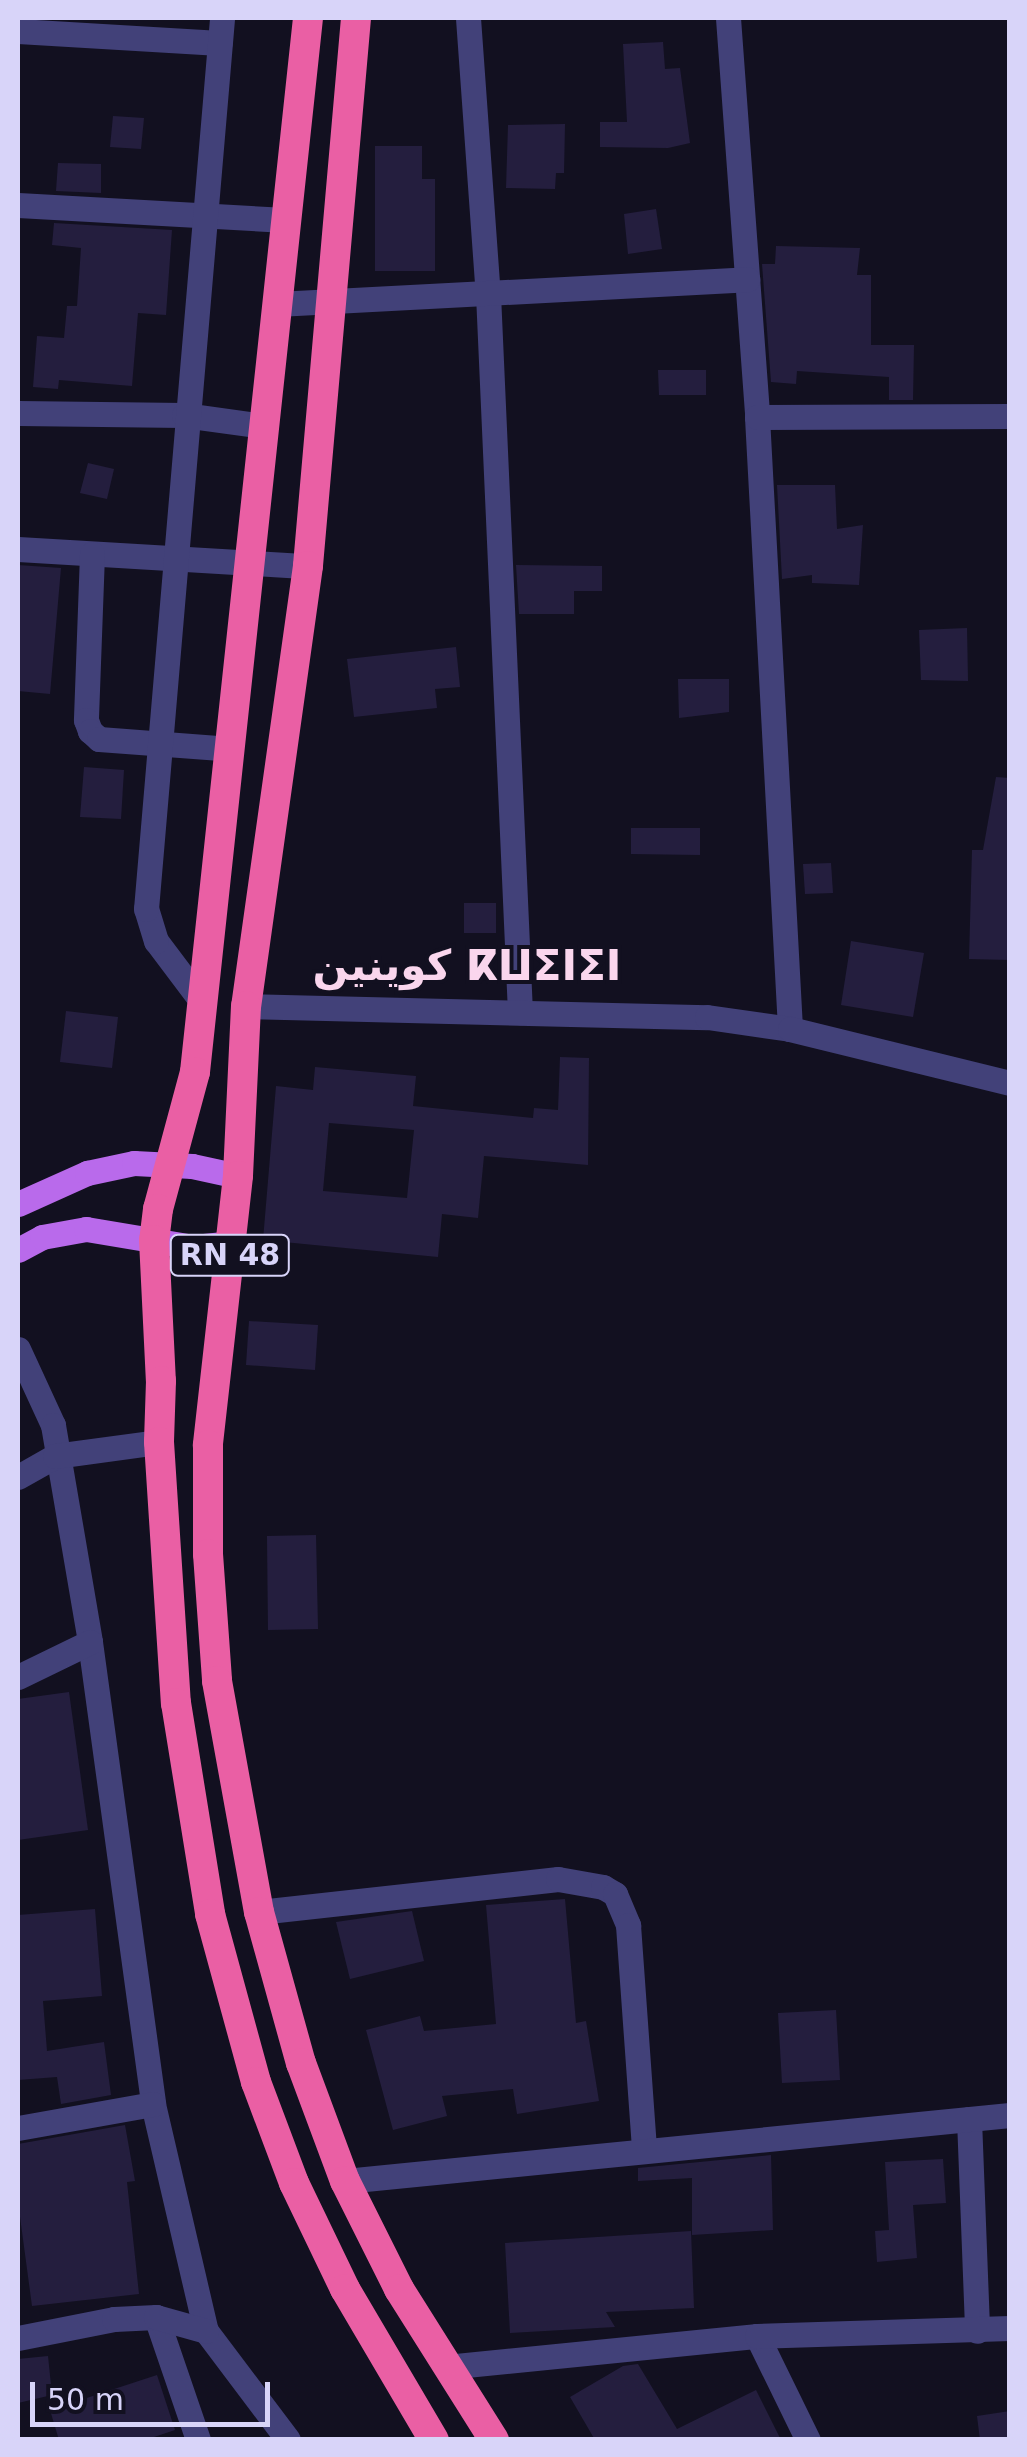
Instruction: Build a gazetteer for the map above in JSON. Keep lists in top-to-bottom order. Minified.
{"streets":{"highway":["RN 48"]},"districts":["كوينين ⴽⵡⵉⵏⵉⵏ"],"scale_bar":"50 m"}
